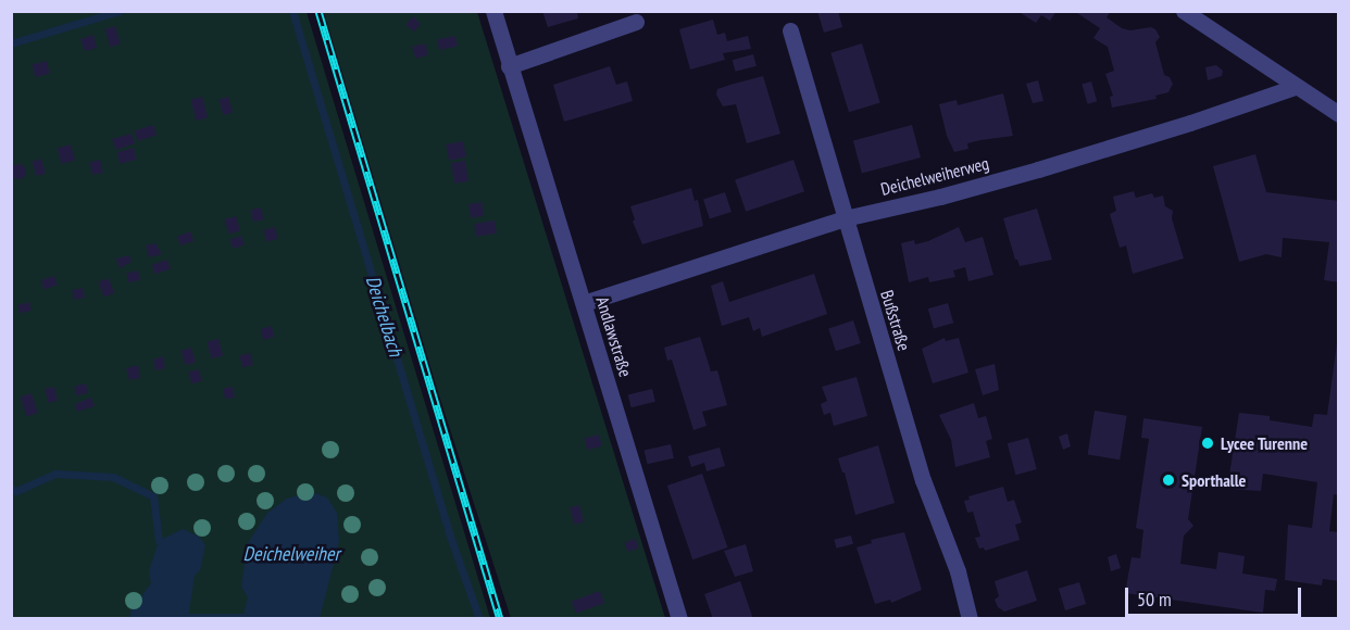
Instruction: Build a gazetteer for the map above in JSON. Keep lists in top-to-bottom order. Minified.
{"streets":{"street":["Deichelweiherweg","Bußstraße","Andlawstraße"]},"crossings":[["Deichelweiherweg","Bußstraße"],["Deichelweiherweg","Andlawstraße"]],"water":["Deichelbach","Deichelweiher"],"places":["Lycee Turenne","Sporthalle"],"scale_bar":"50 m"}
